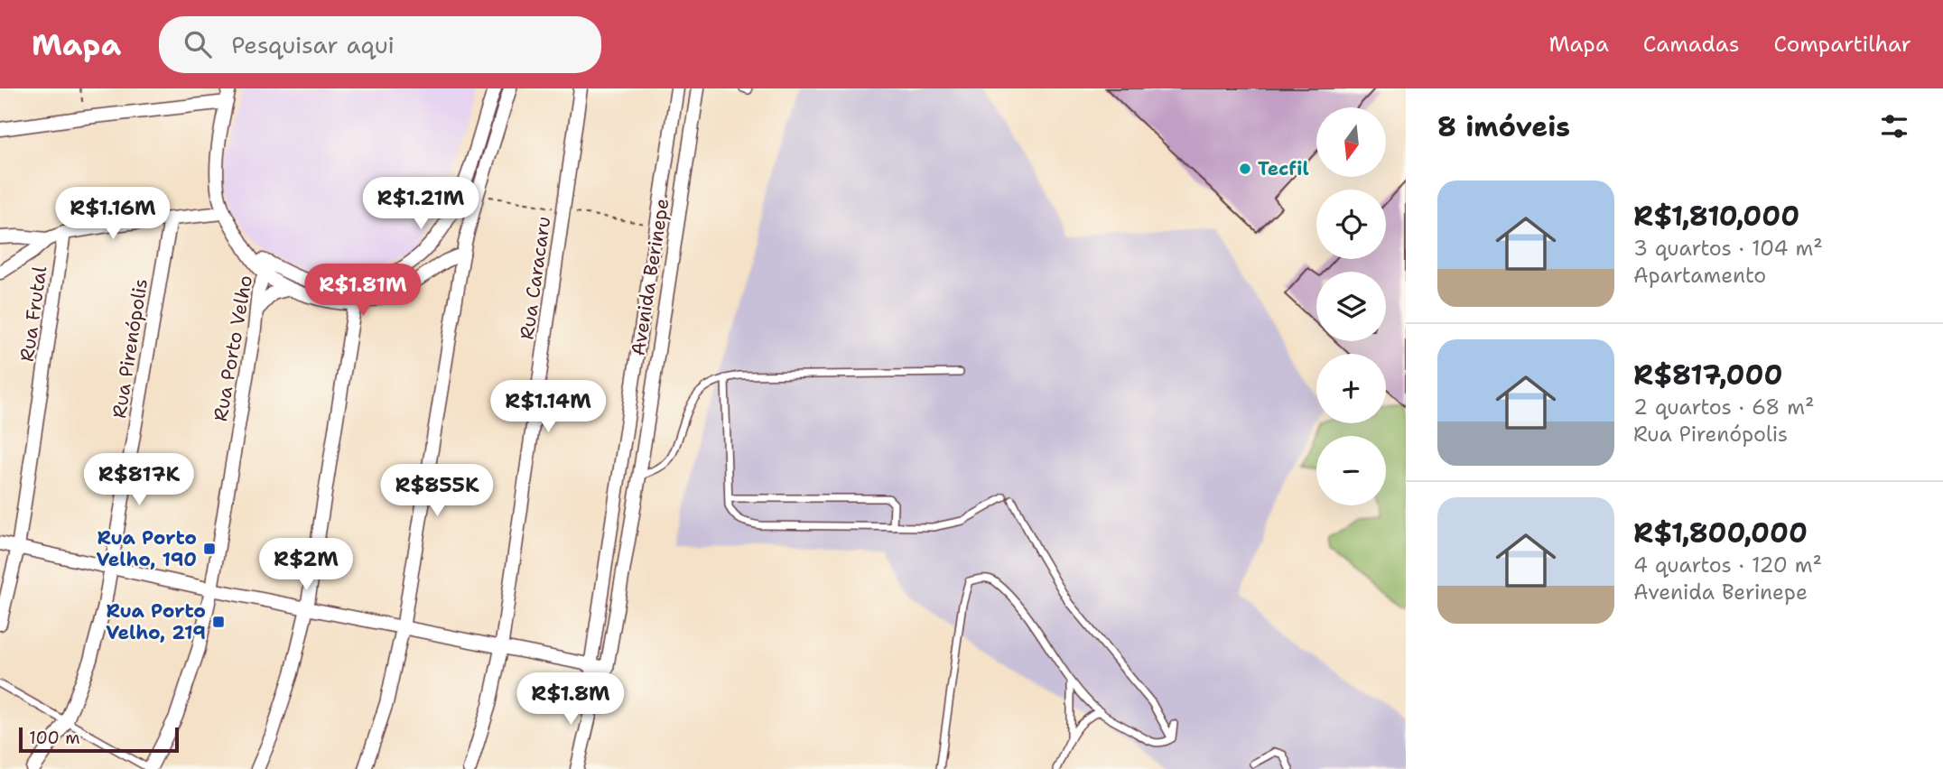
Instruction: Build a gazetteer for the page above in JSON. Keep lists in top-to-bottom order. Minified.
{"streets":{"street":["Avenida Berinepe","Rua Caracaru","Rua Frutal","Rua Pirenópolis","Rua Porto Velho"]},"places":{"other":["Tecfil"],"transit":["Rua Porto Velho, 190","Rua Porto Velho, 219"]},"scale_bar":"100 m","north":"bottom","page":{"header":"Mapa","search":"Pesquisar aqui","nav":["Mapa","Camadas","Compartilhar"],"heading":"8 imóveis","map_buttons":["+","−"],"list":[{"name":"R$1,810,000","note":"3 quartos · 104 m² · Apartamento"},{"name":"R$817,000","note":"2 quartos · 68 m² · Rua Pirenópolis"},{"name":"R$1,800,000","note":"4 quartos · 120 m² · Avenida Berinepe"}],"price":["R$1.21M","R$1.16M","R$1.81M","R$1.14M","R$817K","R$855K","R$2M","R$1.8M"],"scale":"100 m"}}
